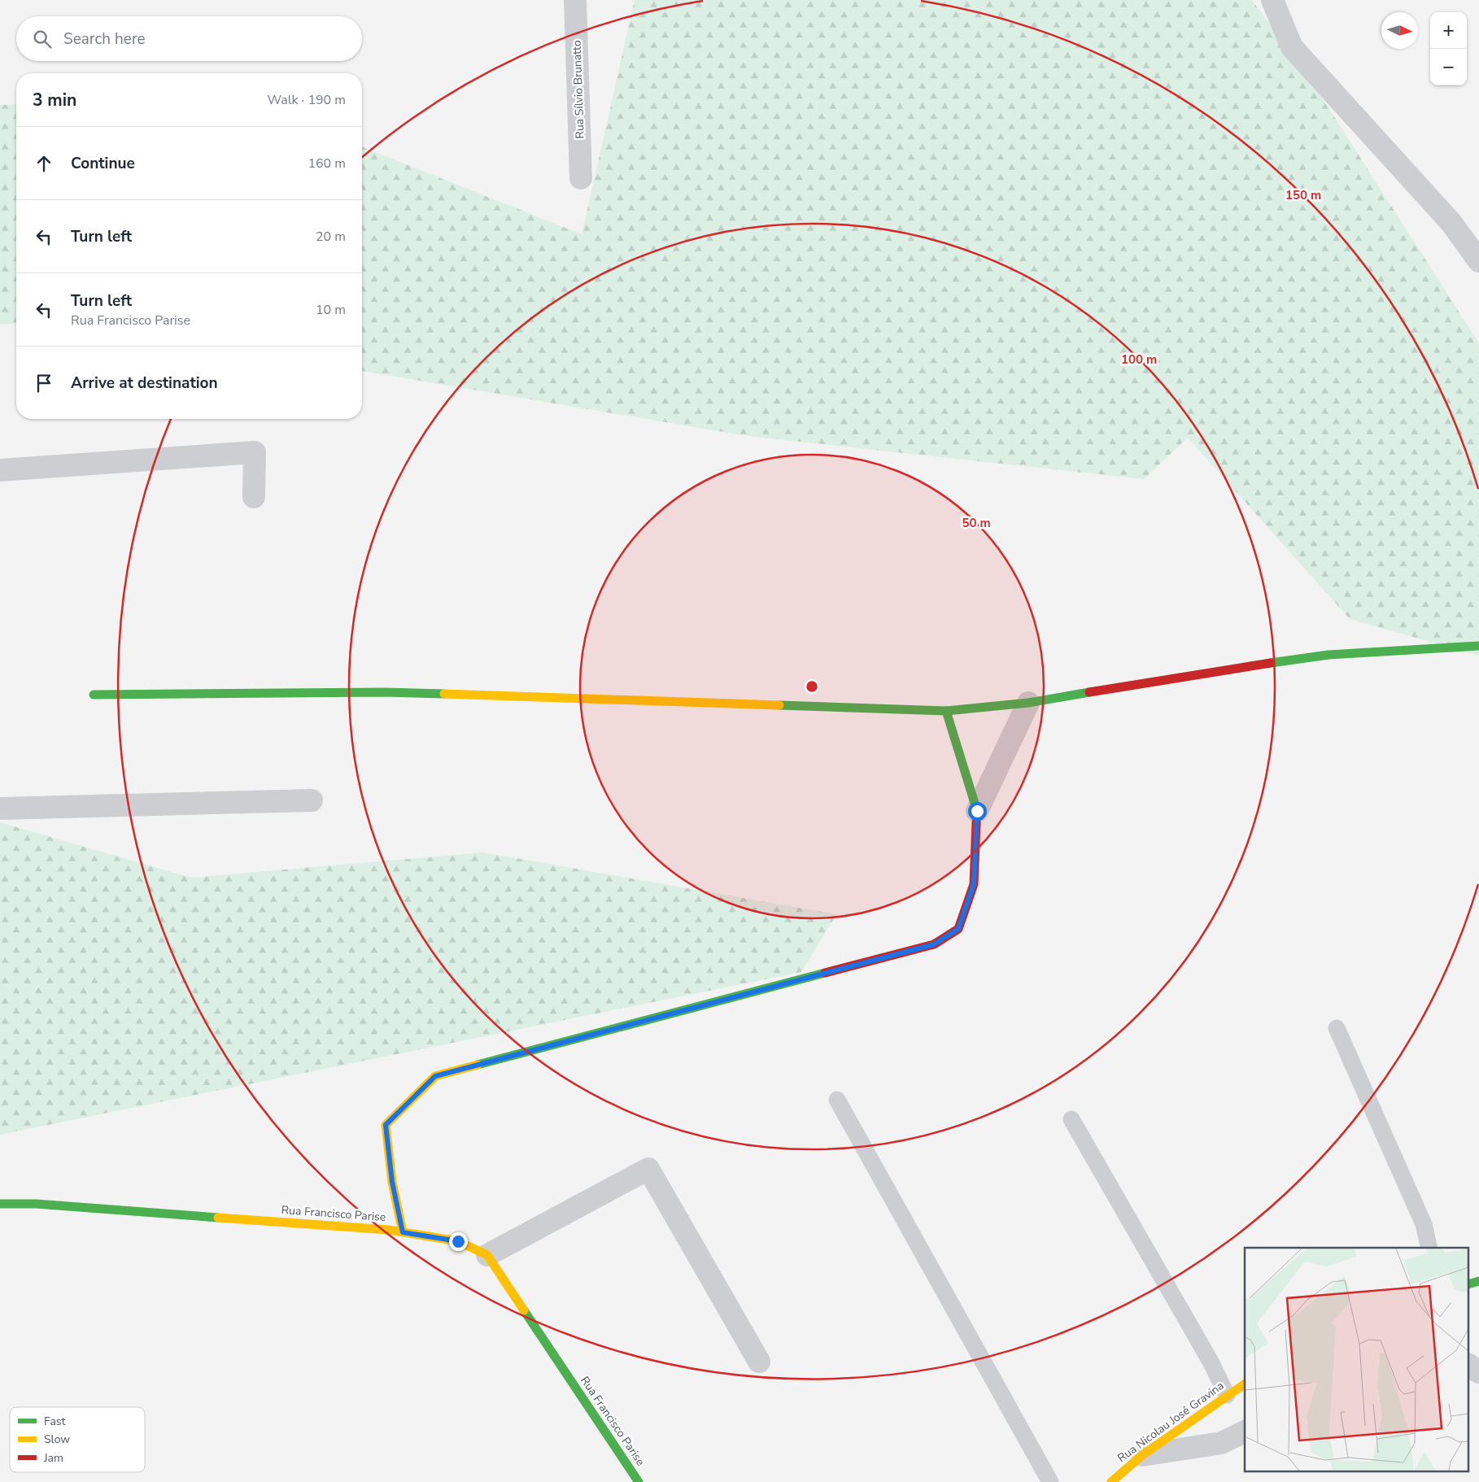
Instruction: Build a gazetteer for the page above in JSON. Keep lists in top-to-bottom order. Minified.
{"streets":{"street":["Rua Sílvio Brunatto","Rua Francisco Parise","Rua Nicolau José Gravina"]},"legend":["Fast","Slow","Jam"],"north":"right","page":{"map_buttons":["+","−"],"search":"Search here","heading":["3 min","Walk · 190 m"],"list":[["Continue","160 m"],["Turn left","20 m"],["Turn left","Rua Francisco Parise","10 m"],"Arrive at destination"]},"rings":["150 m","100 m","50 m"]}
